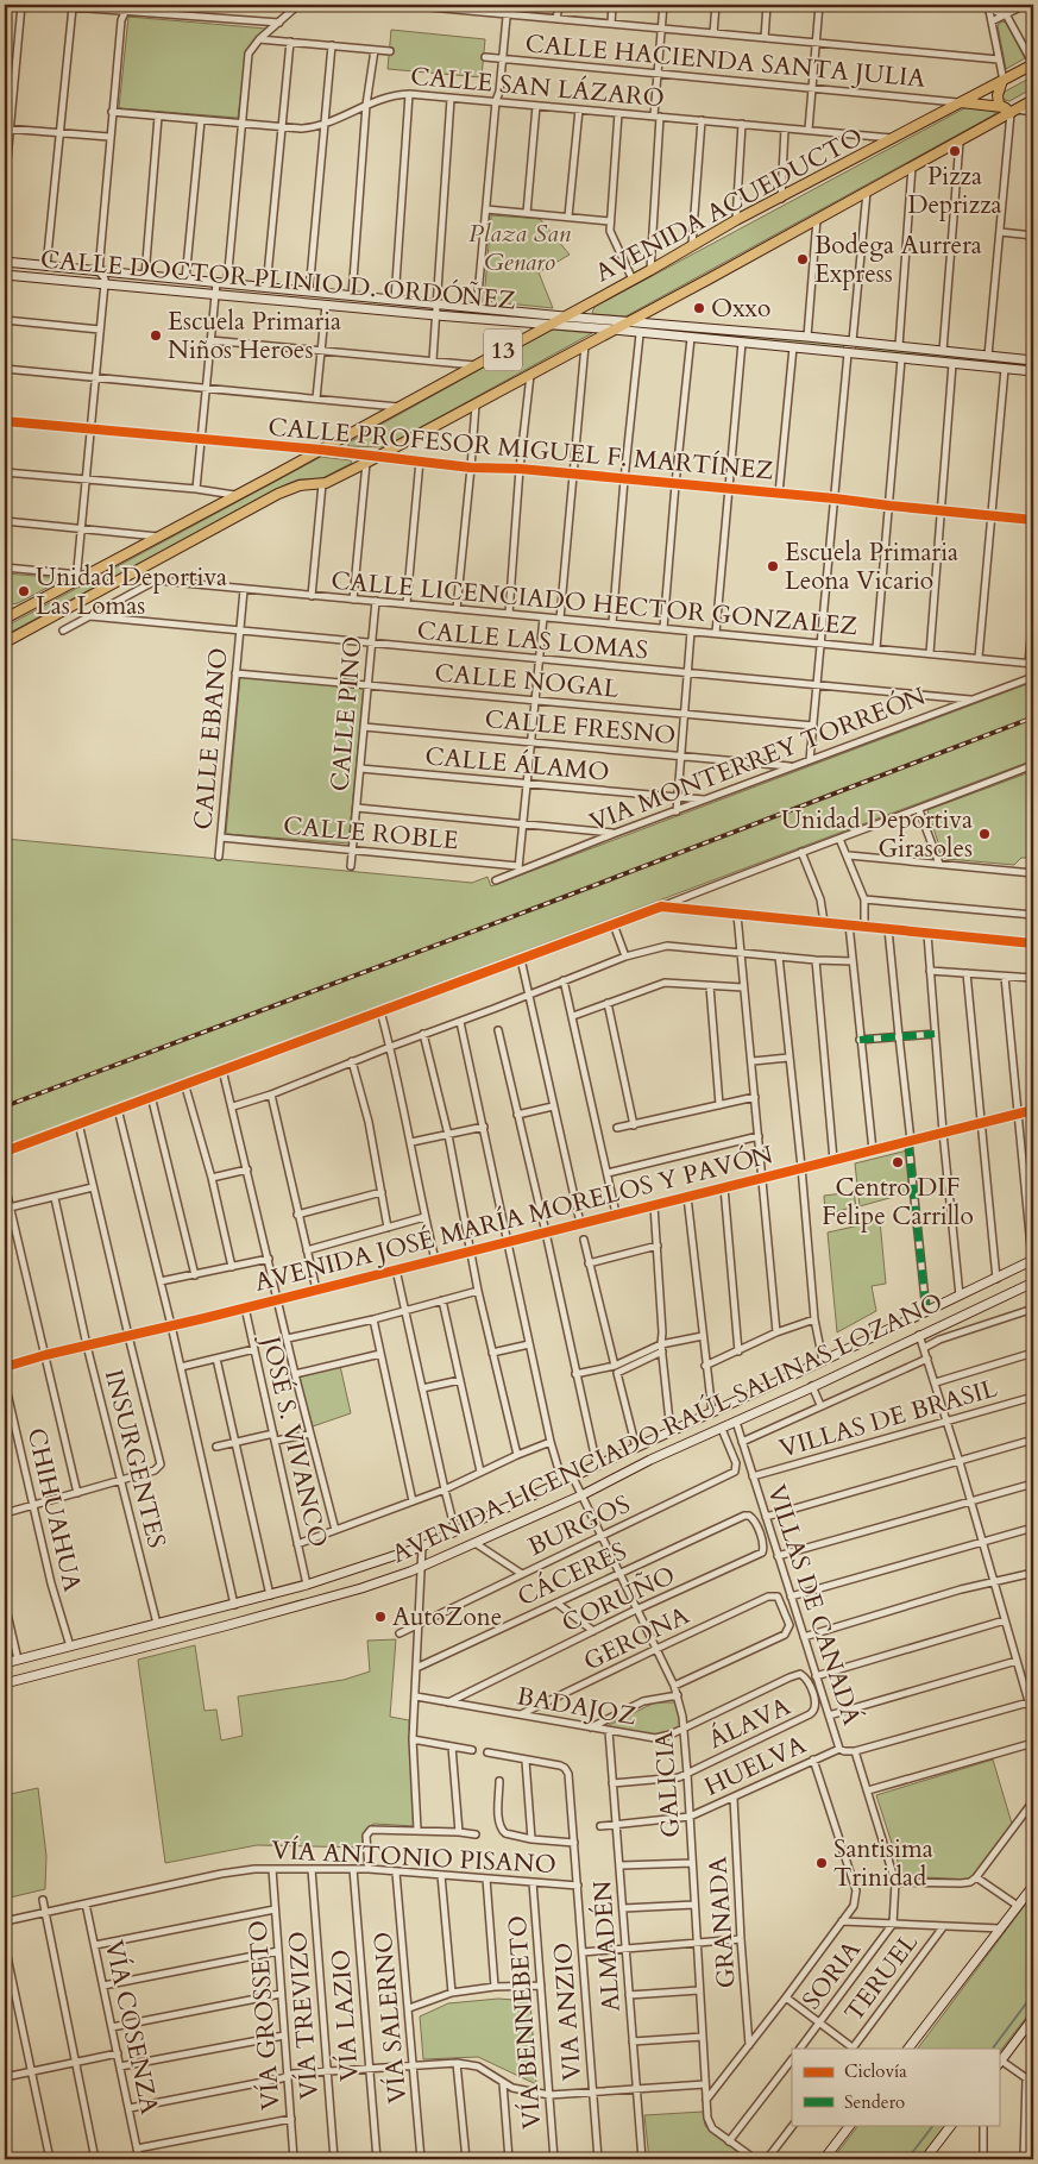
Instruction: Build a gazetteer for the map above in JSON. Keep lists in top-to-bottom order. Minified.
{"streets":{"main road":["AVENIDA ACUEDUCTO","13"],"street":["CALLE HACIENDA SANTA JULIA","CALLE SAN LÁZARO","CALLE DOCTOR PLINIO D. ORDÓÑEZ","CALLE PROFESOR MIGUEL F. MARTÍNEZ","CALLE LICENCIADO HECTOR GONZALEZ","CALLE LAS LOMAS","CALLE NOGAL","CALLE PINO","CALLE FRESNO","CALLE EBANO","VIA MONTERREY TORREÓN","CALLE ÁLAMO","CALLE ROBLE","AVENIDA JOSÉ MARÍA MORELOS Y PAVÓN","VILLAS DE BRASIL","AVENIDA LICENCIADO RAÚL SALINAS LOZANO","JOSÉ S. VIVANCO","INSURGENTES","CHIHUAHUA","BURGOS","CÁCERES","CORUÑO","VILLAS DE CANADÁ","GERONA","BADAJOZ","ÁLAVA","HUELVA","GALICIA","VÍA ANTONIO PISANO","GRANADA","ALMADÉN","SORIA","TERUEL","VIA ANZIO","VÍA GROSSETO","VÍA TREVIZO","VÍA LAZIO","VÍA SALERNO","VÍA BENNEBETO","VÍA COSENZA"]},"crossings":[["CALLE HACIENDA SANTA JULIA","AVENIDA ACUEDUCTO"],["CALLE SAN LÁZARO","AVENIDA ACUEDUCTO"],["AVENIDA ACUEDUCTO","CALLE DOCTOR PLINIO D. ORDÓÑEZ"],["AVENIDA ACUEDUCTO","CALLE PROFESOR MIGUEL F. MARTÍNEZ"],["CALLE LICENCIADO HECTOR GONZALEZ","CALLE LAS LOMAS"],["CALLE LICENCIADO HECTOR GONZALEZ","CALLE PINO"],["CALLE LICENCIADO HECTOR GONZALEZ","CALLE EBANO"],["CALLE LAS LOMAS","CALLE PINO"],["CALLE LAS LOMAS","CALLE EBANO"],["CALLE LAS LOMAS","VIA MONTERREY TORREÓN"],["CALLE NOGAL","CALLE PINO"],["CALLE NOGAL","CALLE EBANO"],["CALLE PINO","CALLE FRESNO"],["CALLE PINO","CALLE ÁLAMO"],["CALLE PINO","CALLE ROBLE"],["CALLE FRESNO","VIA MONTERREY TORREÓN"],["CALLE EBANO","CALLE ROBLE"],["VIA MONTERREY TORREÓN","CALLE ÁLAMO"],["VIA MONTERREY TORREÓN","CALLE ROBLE"],["AVENIDA JOSÉ MARÍA MORELOS Y PAVÓN","JOSÉ S. VIVANCO"],["AVENIDA JOSÉ MARÍA MORELOS Y PAVÓN","INSURGENTES"],["VILLAS DE BRASIL","VILLAS DE CANADÁ"],["AVENIDA LICENCIADO RAÚL SALINAS LOZANO","JOSÉ S. VIVANCO"],["AVENIDA LICENCIADO RAÚL SALINAS LOZANO","INSURGENTES"],["AVENIDA LICENCIADO RAÚL SALINAS LOZANO","CHIHUAHUA"],["AVENIDA LICENCIADO RAÚL SALINAS LOZANO","BURGOS"],["AVENIDA LICENCIADO RAÚL SALINAS LOZANO","VILLAS DE CANADÁ"],["AVENIDA LICENCIADO RAÚL SALINAS LOZANO","GALICIA"],["BURGOS","GALICIA"],["CÁCERES","CORUÑO"],["CÁCERES","GALICIA"],["CORUÑO","BADAJOZ"],["CORUÑO","GALICIA"],["VILLAS DE CANADÁ","HUELVA"],["VILLAS DE CANADÁ","SORIA"],["GERONA","BADAJOZ"],["GERONA","GALICIA"],["BADAJOZ","ÁLAVA"],["BADAJOZ","GALICIA"],["BADAJOZ","ALMADÉN"],["ÁLAVA","GALICIA"],["ÁLAVA","ALMADÉN"],["HUELVA","GALICIA"],["HUELVA","GRANADA"],["HUELVA","ALMADÉN"],["VÍA ANTONIO PISANO","VIA ANZIO"],["VÍA ANTONIO PISANO","VÍA GROSSETO"],["VÍA ANTONIO PISANO","VÍA TREVIZO"],["VÍA ANTONIO PISANO","VÍA LAZIO"],["VÍA ANTONIO PISANO","VÍA SALERNO"],["VÍA ANTONIO PISANO","VÍA BENNEBETO"],["VÍA ANTONIO PISANO","VÍA COSENZA"]],"parks":["Plaza San Genaro"],"places":["Pizza Deprizza","Bodega Aurrera Express","Oxxo","Escuela Primaria Niños Heroes","Escuela Primaria Leona Vicario","Unidad Deportiva Las Lomas","Unidad Deportiva Girasoles","Centro DIF Felipe Carrillo","AutoZone","Santisima Trinidad"],"legend":["Ciclovía","Sendero"]}
